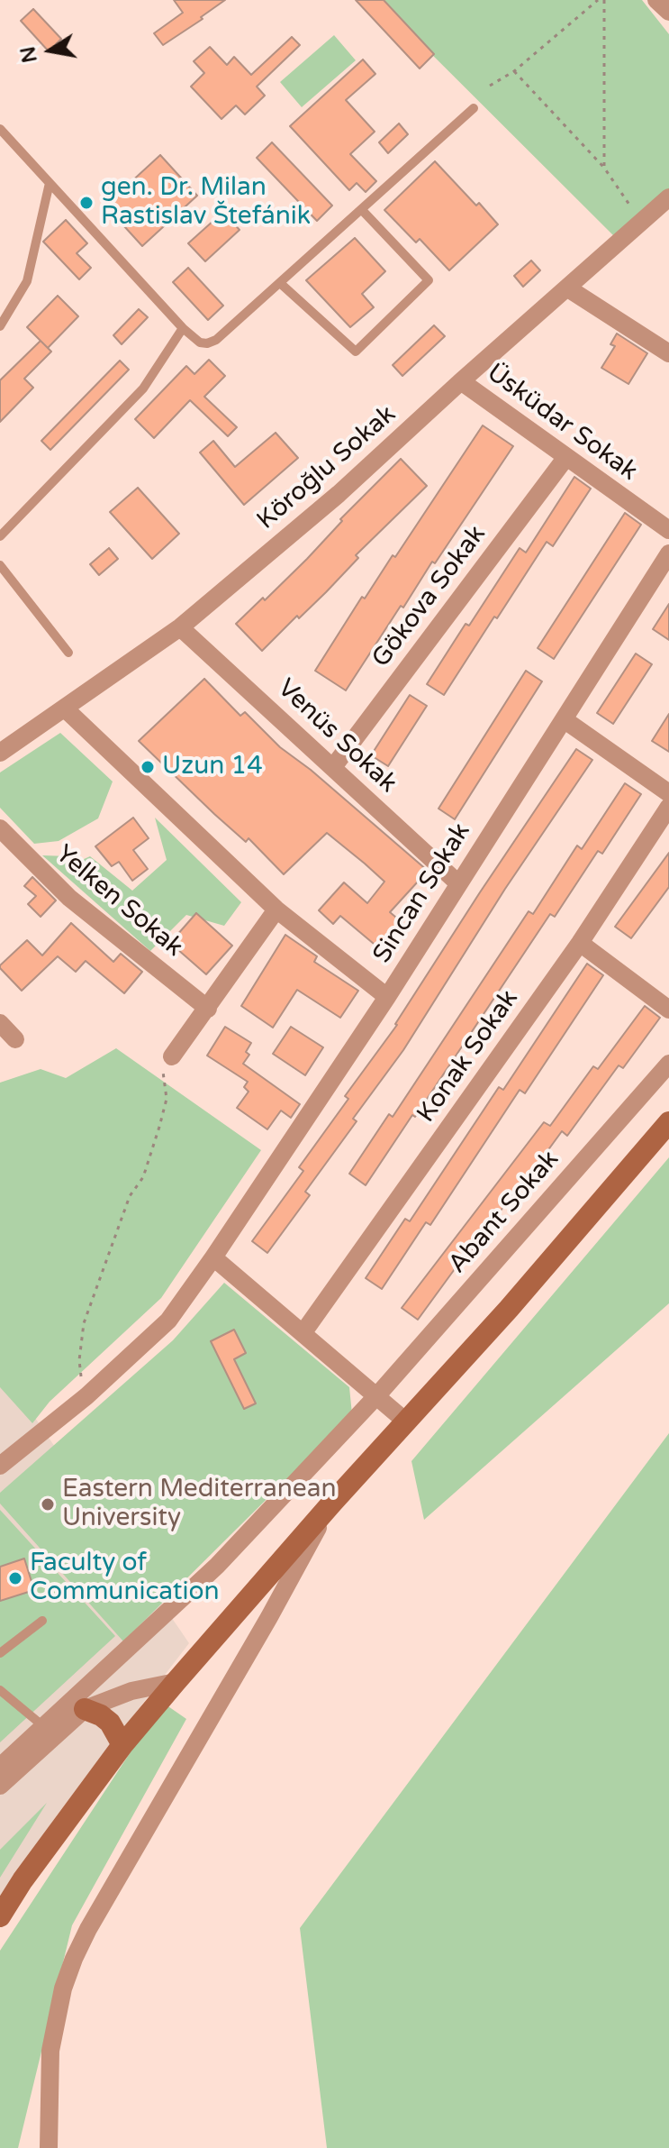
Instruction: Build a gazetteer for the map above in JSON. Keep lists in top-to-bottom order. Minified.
{"streets":{"street":["Üsküdar Sokak","Köroğlu Sokak","Gökova Sokak","Venüs Sokak","Sincan Sokak","Yelken Sokak","Konak Sokak","Abant Sokak"]},"crossings":[["Üsküdar Sokak","Köroğlu Sokak"],["Üsküdar Sokak","Gökova Sokak"],["Köroğlu Sokak","Venüs Sokak"],["Gökova Sokak","Venüs Sokak"],["Venüs Sokak","Sincan Sokak"]],"places":["gen. Dr. Milan Rastislav Štefánik","Uzun 14","Eastern Mediterranean University","Faculty of Communication"],"north":"left"}
